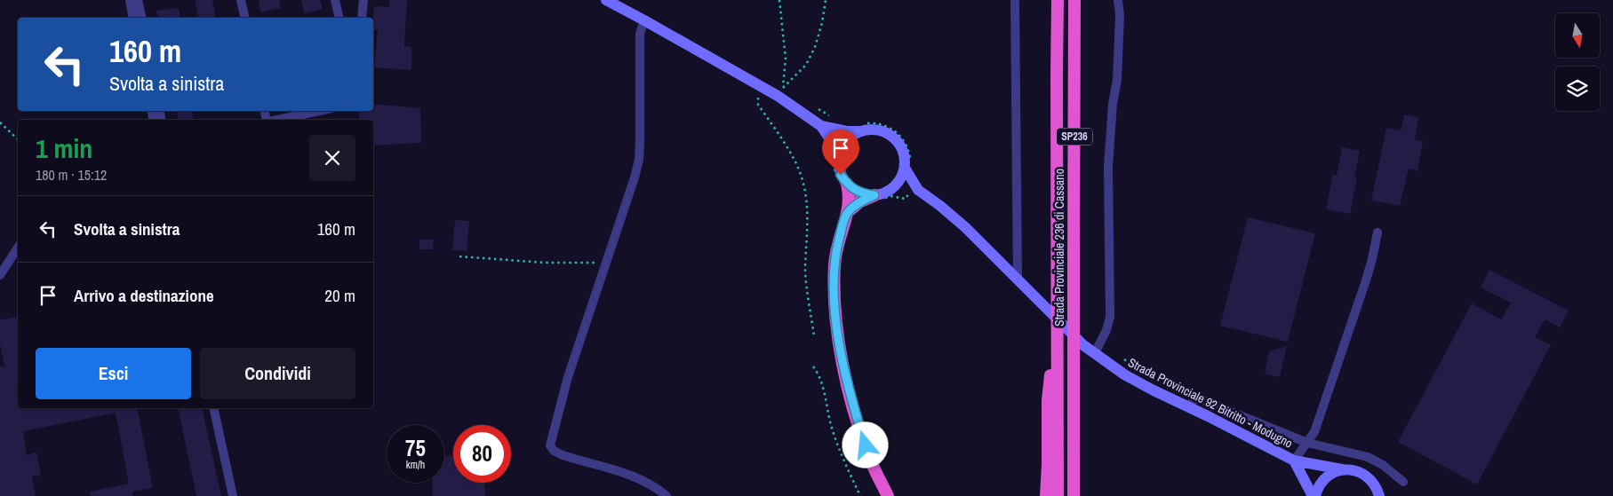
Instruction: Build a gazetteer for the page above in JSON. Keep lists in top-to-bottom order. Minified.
{"streets":{"highway":["SP236","Strada Provinciale 236 di Cassano"],"main road":["Strada Provinciale 92 Bitritto - Modugno"]},"north":"bottom","page":{"turn":["160 m","Svolta a sinistra"],"heading":["1 min","180 m · 15:12"],"list":[{"name":"Svolta a sinistra","value":"160 m"},{"name":"Arrivo a destinazione","value":"20 m"}],"buttons":["Esci","Condividi"],"speed":"75 km/h","limit":"80"}}
